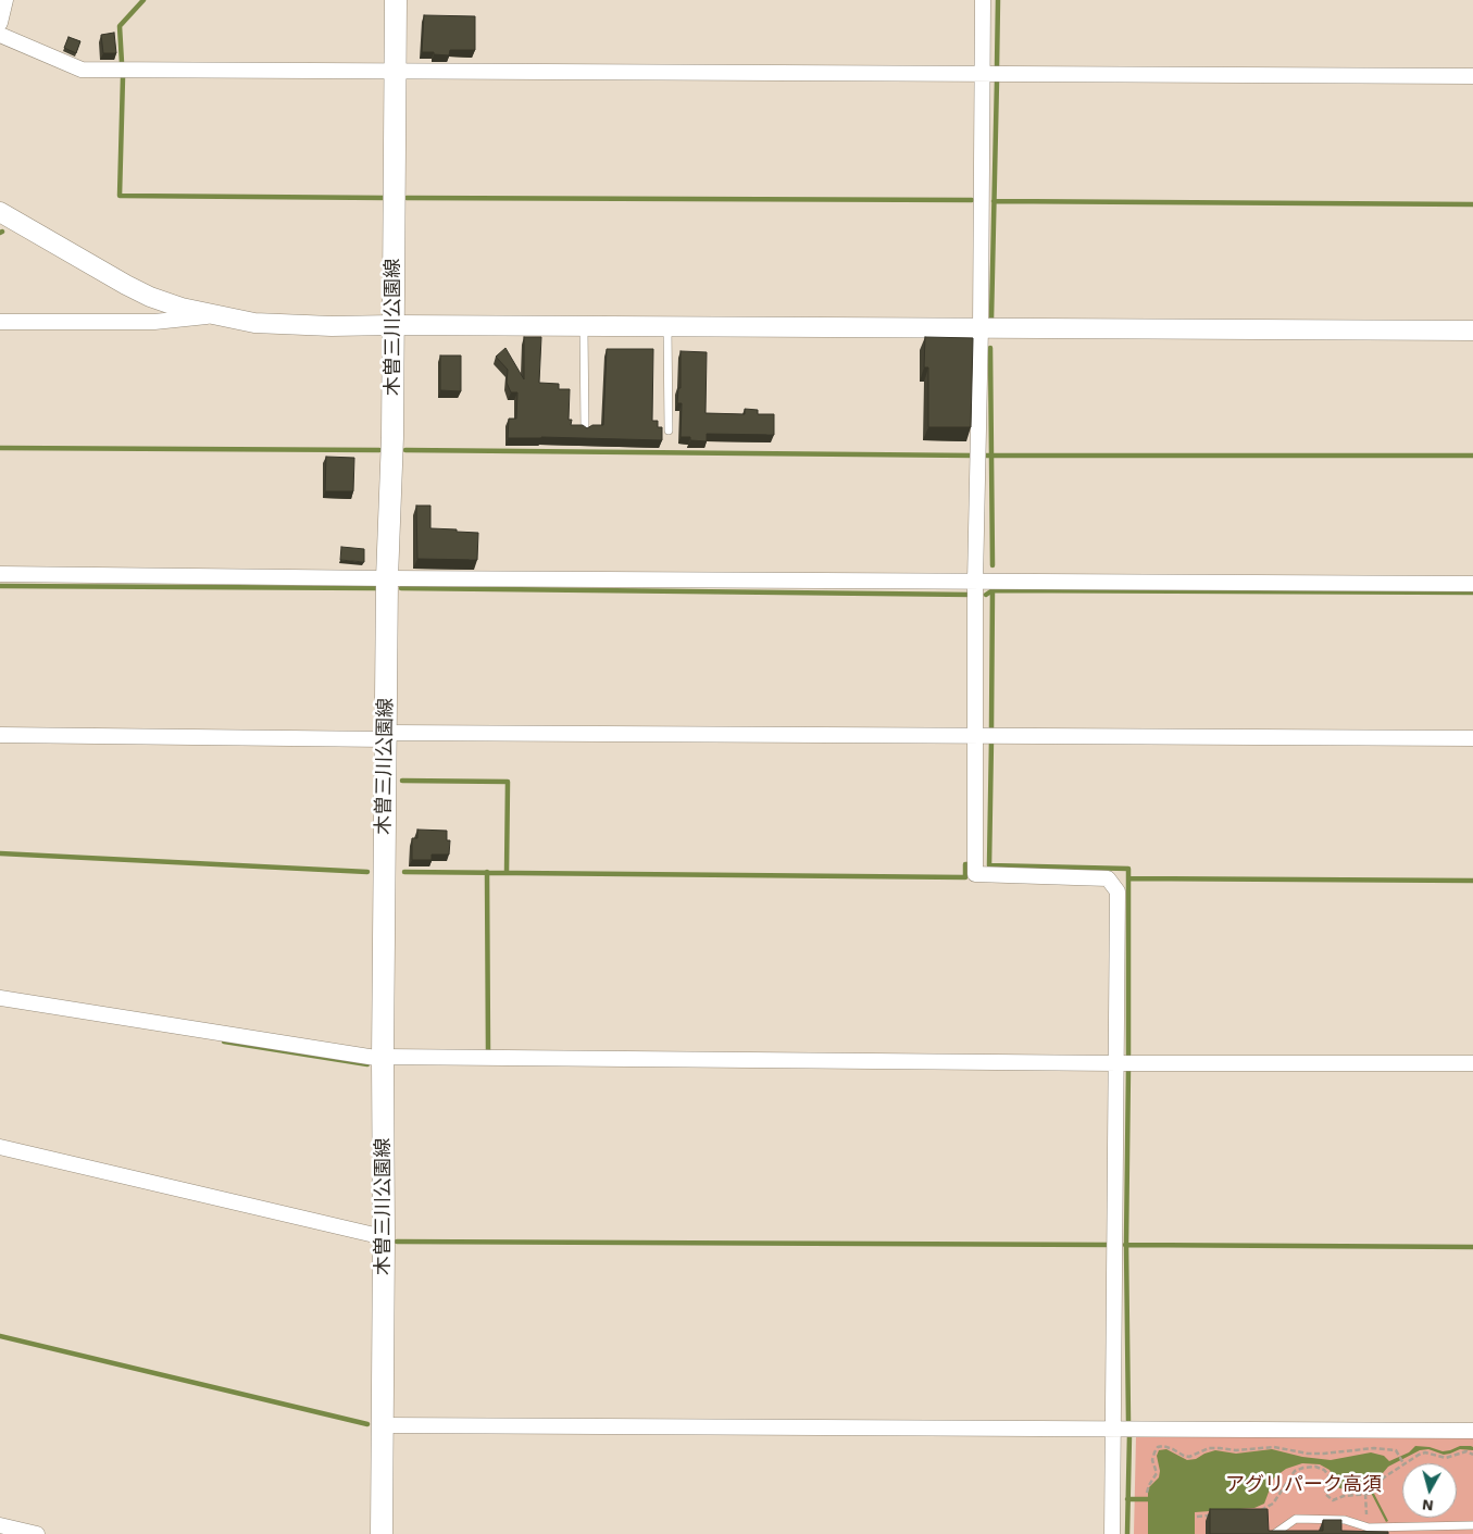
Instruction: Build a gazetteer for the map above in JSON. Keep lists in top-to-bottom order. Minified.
{"streets":{"main road":["木曽三川公園線"]},"parks":["アグリパーク高須"],"north":"bottom"}
